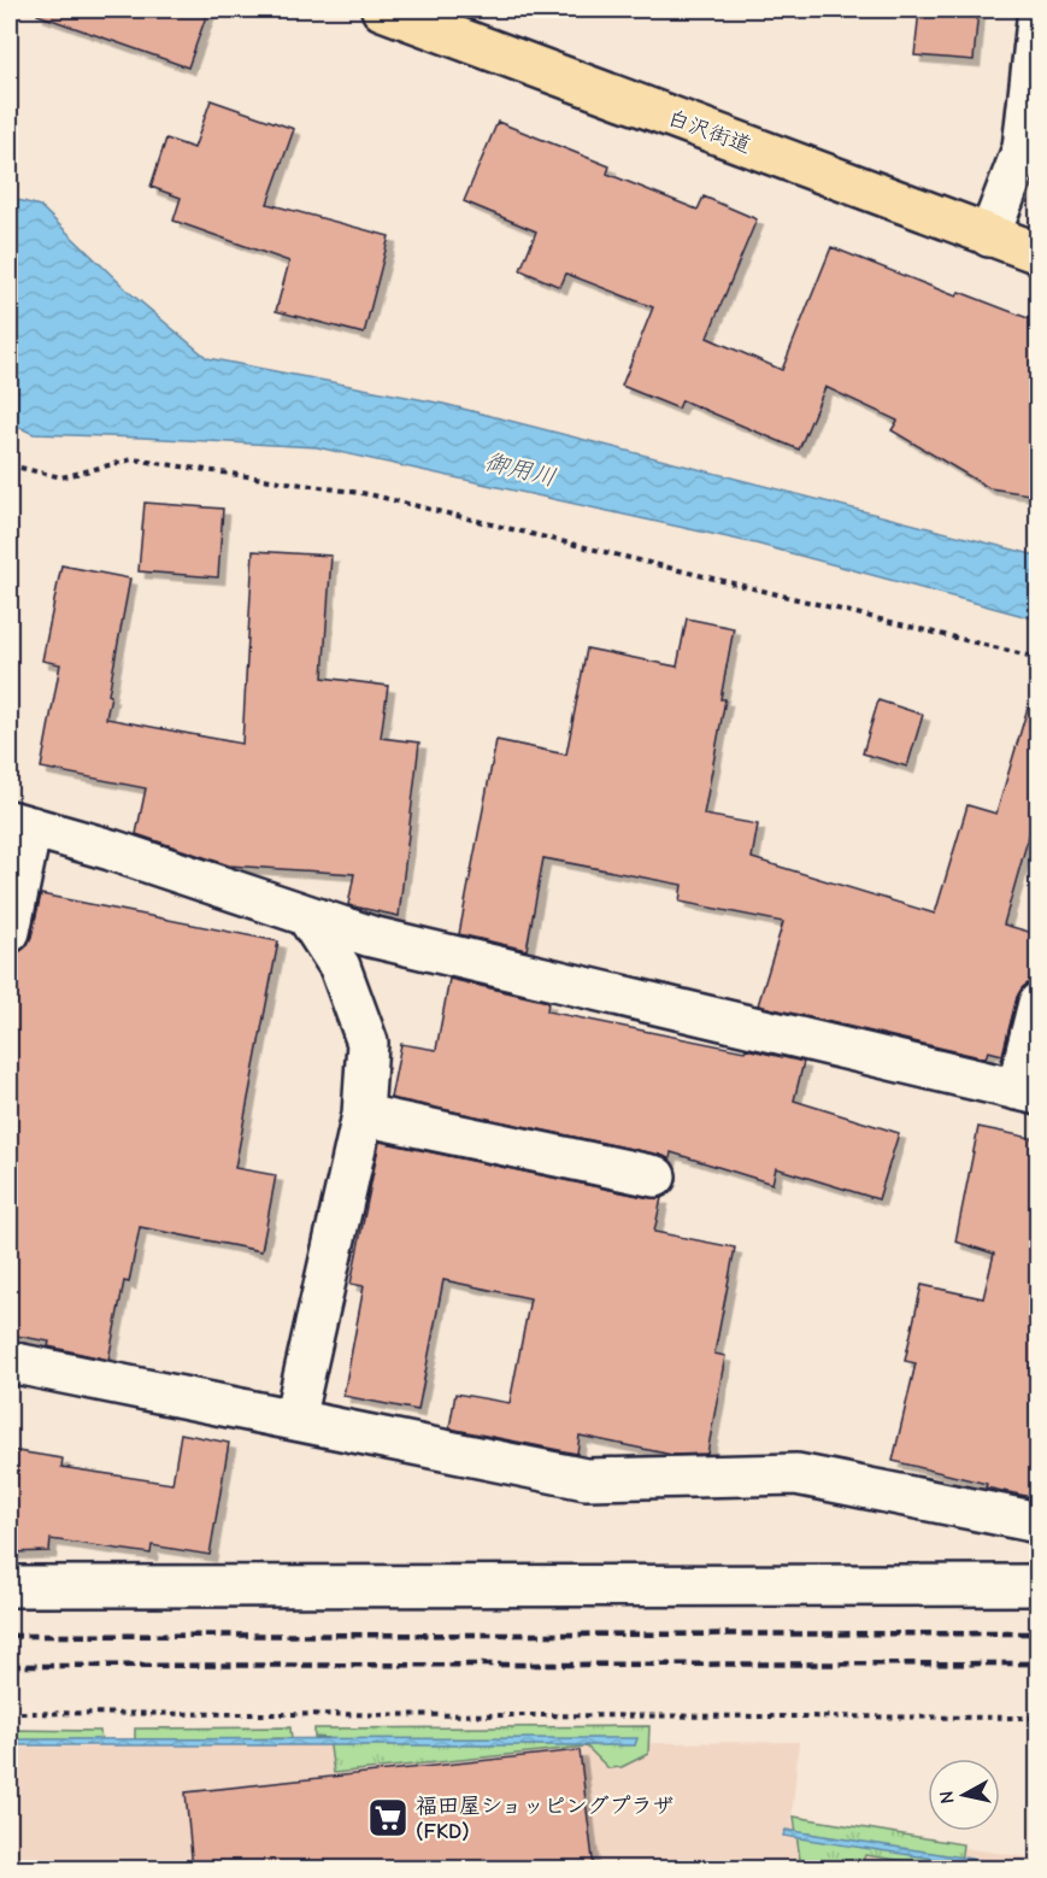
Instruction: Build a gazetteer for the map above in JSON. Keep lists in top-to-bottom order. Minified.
{"streets":{"main road":["白沢街道"]},"water":["御用川"],"places":{"supermarket":["福田屋ショッピングプラザ (FKD)"]},"north":"left"}
